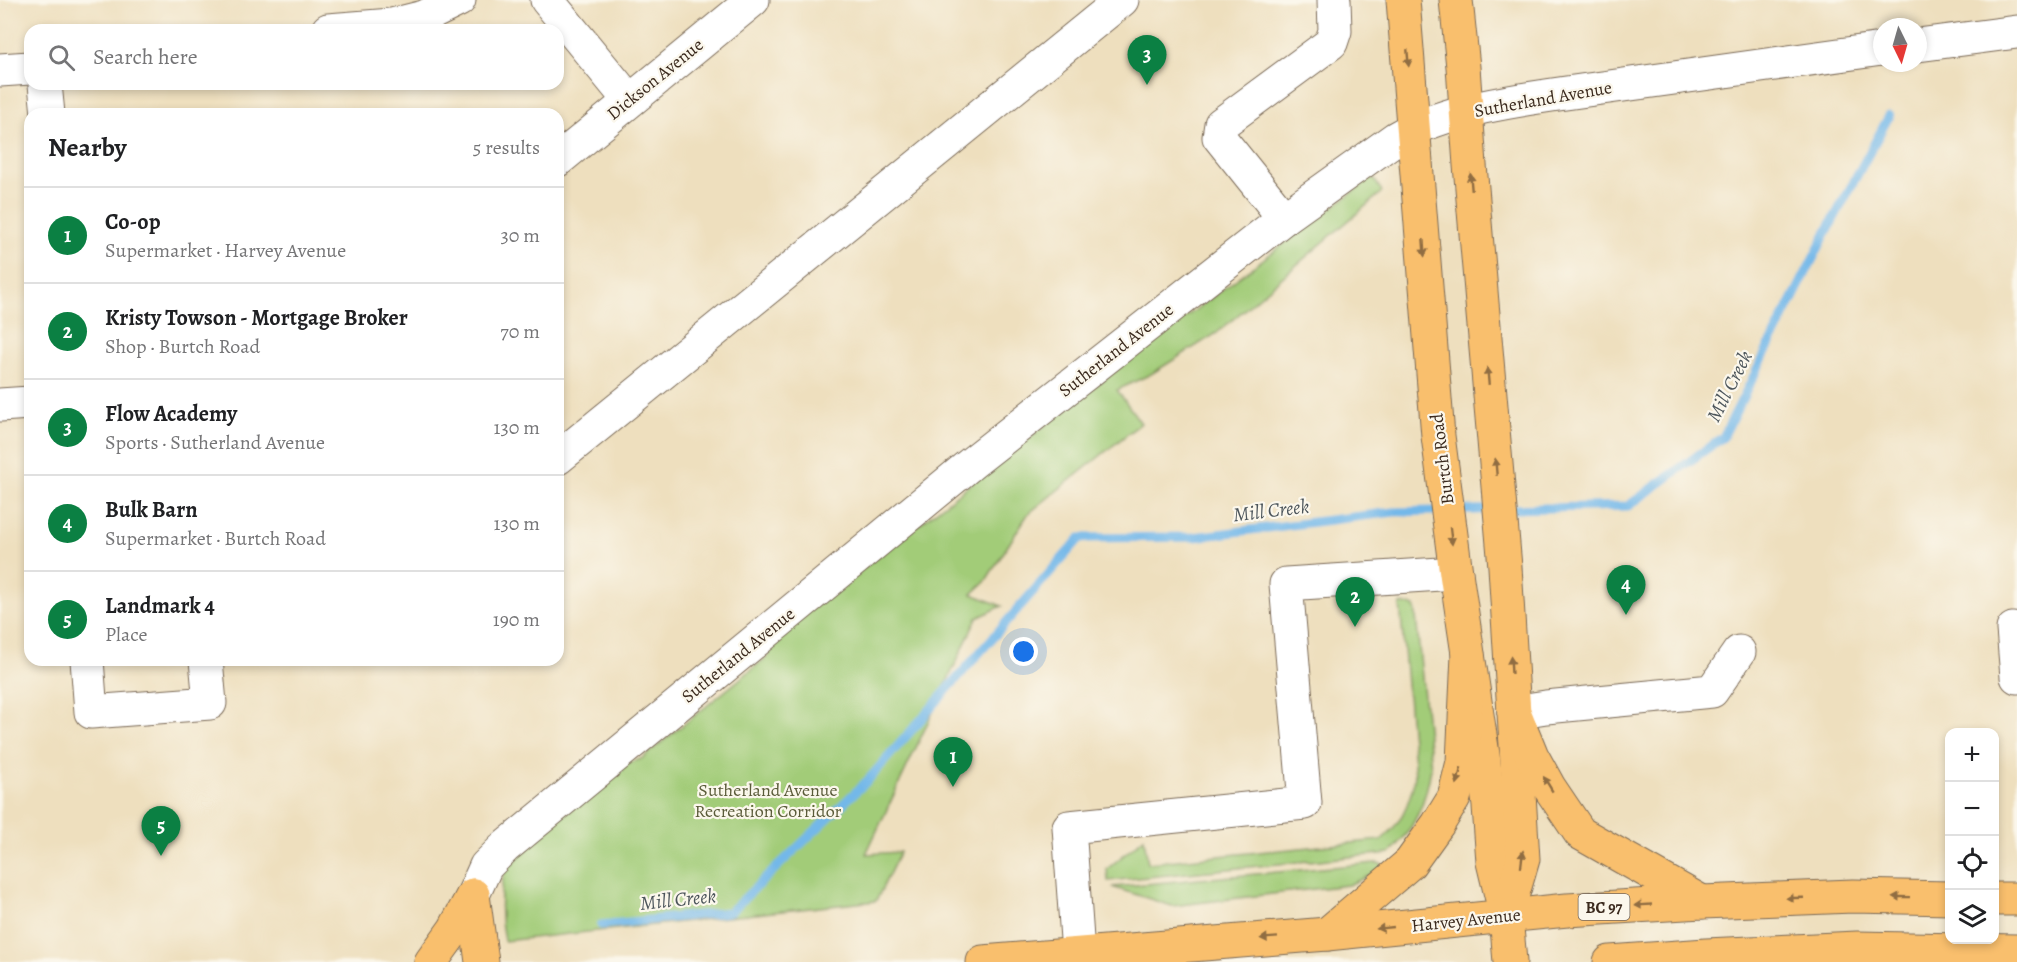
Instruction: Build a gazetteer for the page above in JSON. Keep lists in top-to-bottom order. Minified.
{"streets":{"main road":["Burtch Road","BC 97","Harvey Avenue"],"street":["Dickson Avenue","Sutherland Avenue"]},"crossings":[["Sutherland Avenue","Burtch Road"],["Burtch Road","Harvey Avenue"]],"water":["Mill Creek"],"parks":["Sutherland Avenue Recreation Corridor"],"north":"bottom","page":{"search":"Search here","pins":["3","4","2","1","5"],"heading":["Nearby","5 results"],"list":[{"mark":"1","name":"Co-op","note":"Supermarket · Harvey Avenue","value":"30 m"},{"mark":"2","name":"Kristy Towson - Mortgage Broker","note":"Shop · Burtch Road","value":"70 m"},{"mark":"3","name":"Flow Academy","note":"Sports · Sutherland Avenue","value":"130 m"},{"mark":"4","name":"Bulk Barn","note":"Supermarket · Burtch Road","value":"130 m"},{"mark":"5","name":"Landmark 4","note":"Place","value":"190 m"}],"map_buttons":["+","−"]}}
